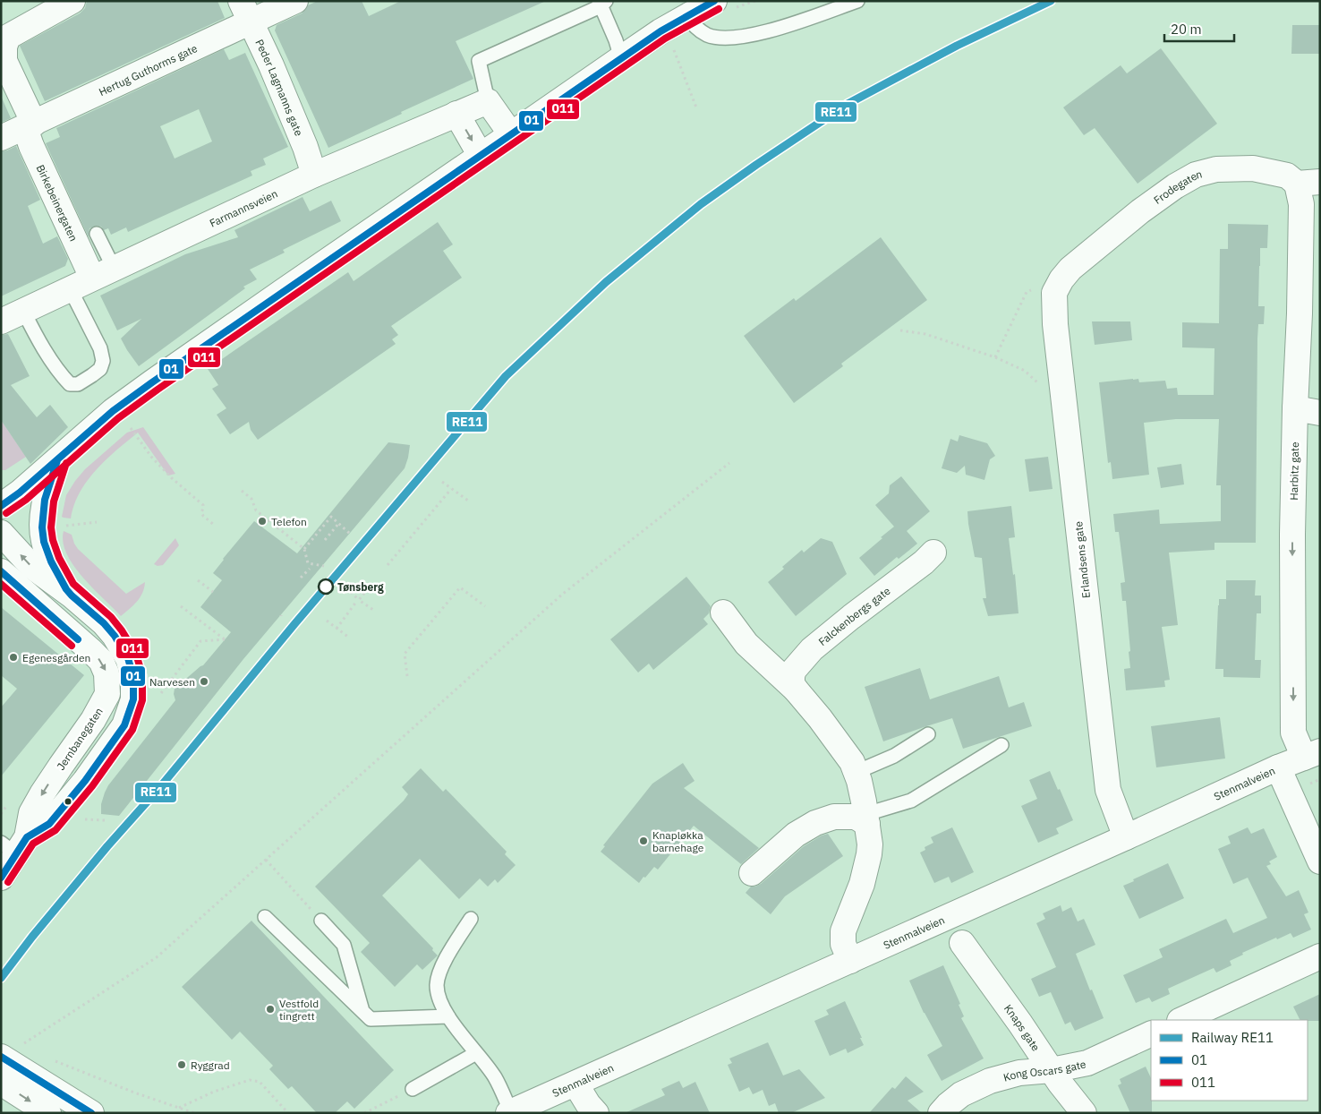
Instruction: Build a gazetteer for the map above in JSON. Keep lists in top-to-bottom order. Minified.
{"streets":{"street":["Hertug Guthorms gate","Peder Lagmanns gate","Frodegaten","Birkebeinergaten","Farmannsveien","Harbitz gate","Erlandsens gate","Falckenbergs gate","Jernbanegaten","Stenmalveien","Knaps gate","Kong Oscars gate"]},"crossings":[["Hertug Guthorms gate","Peder Lagmanns gate"],["Hertug Guthorms gate","Birkebeinergaten"],["Peder Lagmanns gate","Farmannsveien"],["Frodegaten","Harbitz gate"],["Frodegaten","Erlandsens gate"],["Birkebeinergaten","Farmannsveien"],["Harbitz gate","Stenmalveien"],["Erlandsens gate","Stenmalveien"],["Knaps gate","Kong Oscars gate"]],"one_way":["Harbitz gate"],"places":["Telefon","Tønsberg","Egenesgården","Narvesen","Knapløkka barnehage","Vestfold tingrett","Ryggrad"],"lines":["rail line RE11","transit line 01","transit line 011"],"legend":["Railway RE11","01","011"],"scale_bar":"20 m"}
